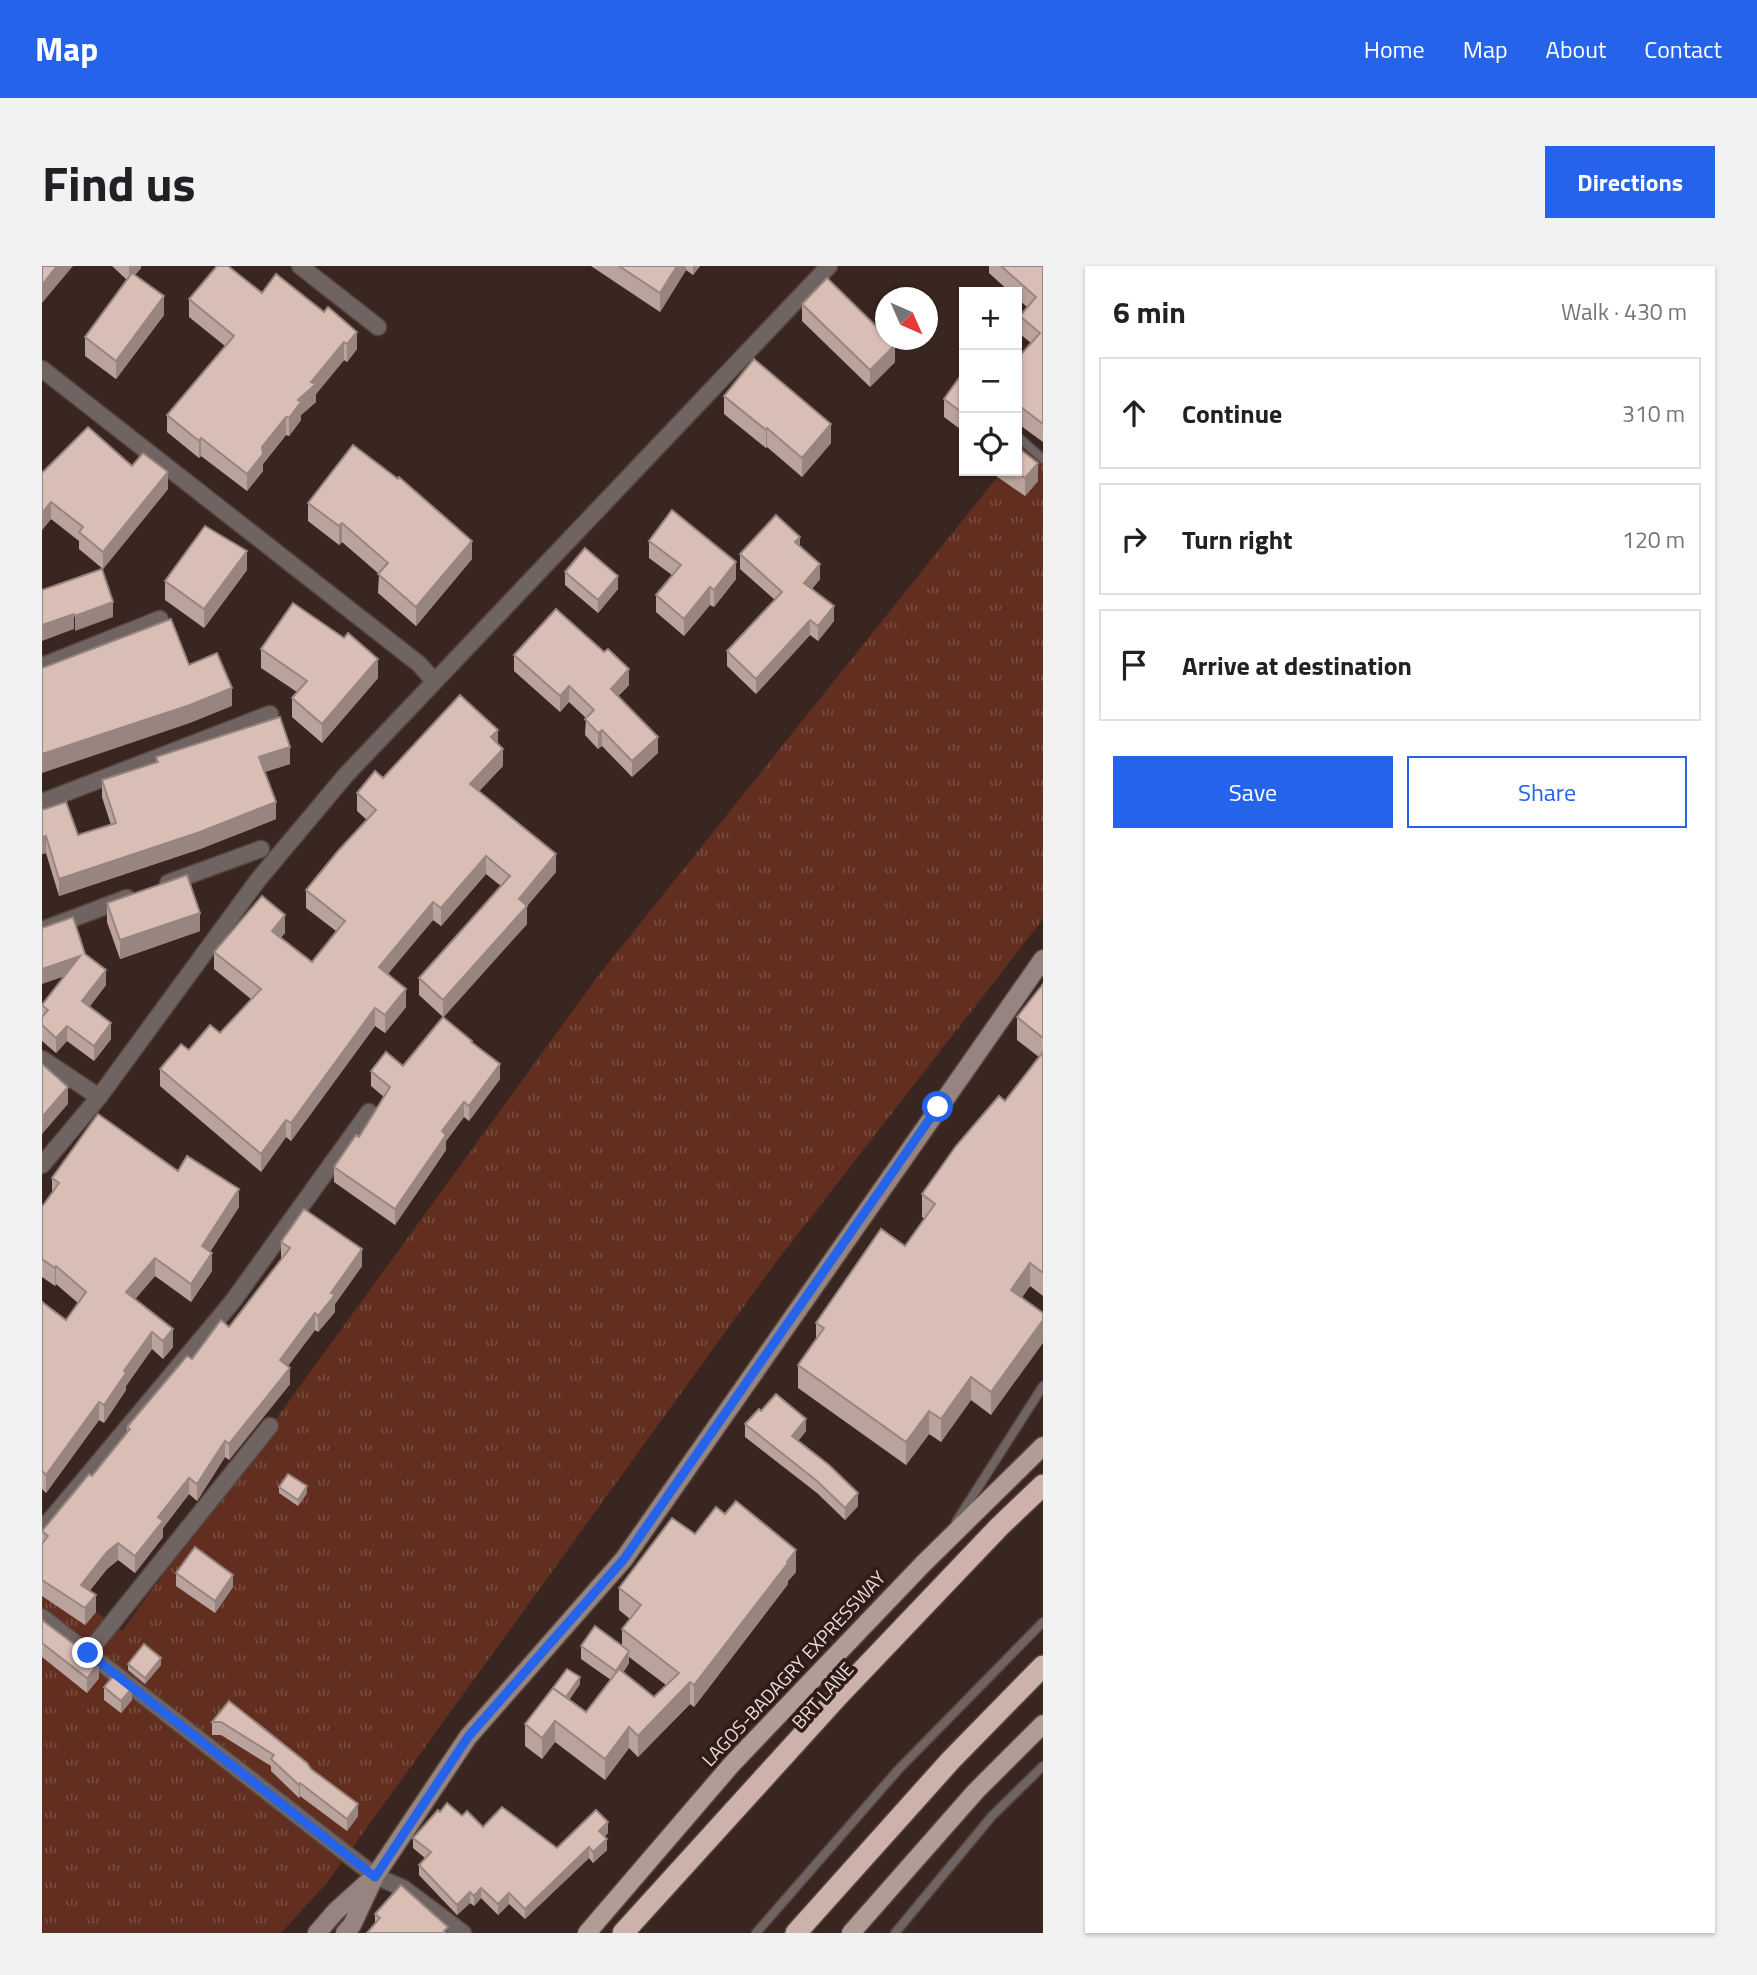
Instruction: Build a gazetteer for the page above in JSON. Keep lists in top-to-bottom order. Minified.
{"streets":{"main road":["LAGOS-BADAGRY EXPRESSWAY"],"lane":["BRT LANE"]},"north":"bottom right","page":{"header":"Map","nav":["Home","Map","About","Contact"],"title":"Find us","buttons":["Directions",["Save","Share"]],"heading":["6 min","Walk · 430 m"],"map_buttons":["+","−"],"list":[["Continue","310 m"],["Turn right","120 m"],"Arrive at destination"]}}
